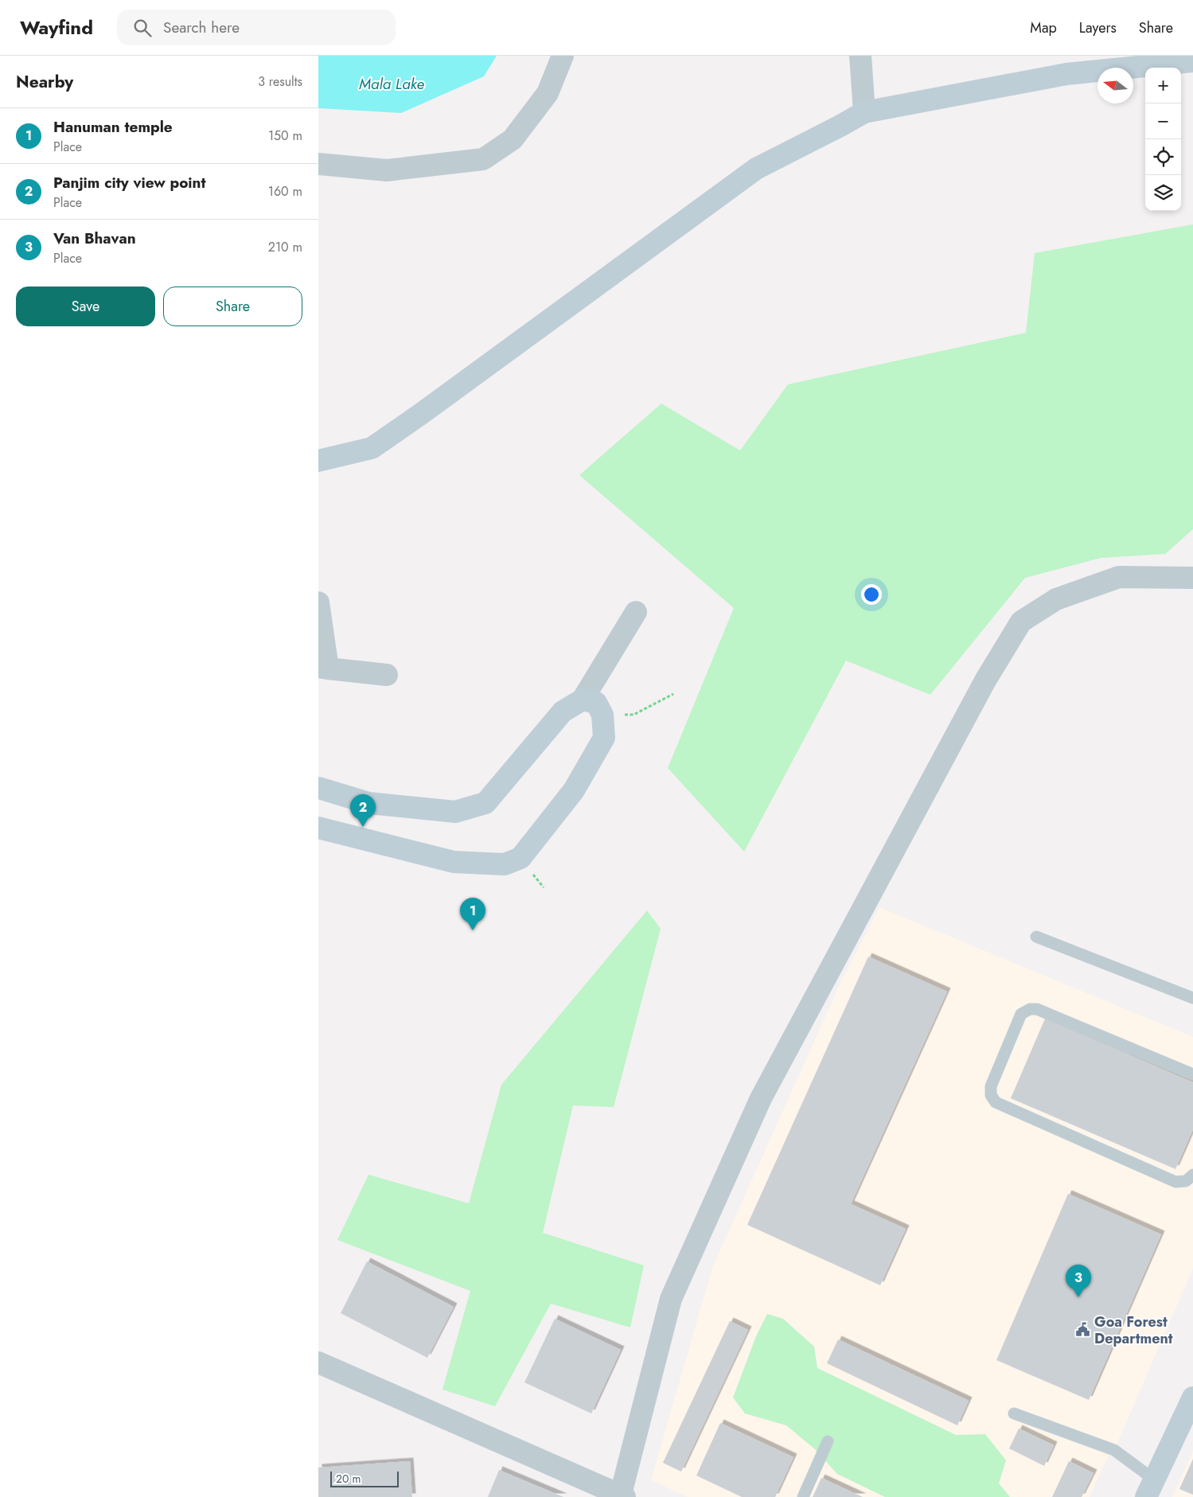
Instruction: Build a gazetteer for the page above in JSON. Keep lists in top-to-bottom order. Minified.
{"water":["Mala Lake"],"places":{"public building":["Goa Forest Department"]},"scale_bar":"20 m","north":"left","page":{"header":"Wayfind","search":"Search here","nav":["Map","Layers","Share"],"heading":["Nearby","3 results"],"map_buttons":["+","−"],"list":[{"mark":"1","name":"Hanuman temple","note":"Place","value":"150 m"},{"mark":"2","name":"Panjim city view point","note":"Place","value":"160 m"},{"mark":"3","name":"Van Bhavan","note":"Place","value":"210 m"}],"buttons":["Save","Share"],"pins":["2","1","3"],"scale":"20 m"}}
